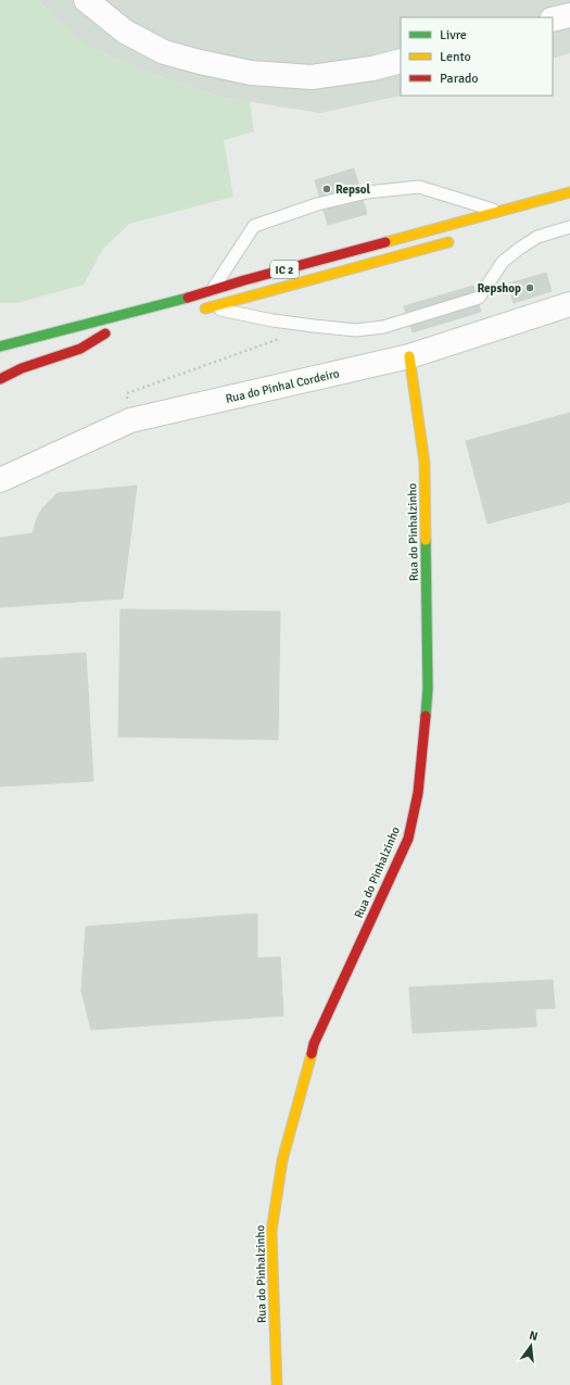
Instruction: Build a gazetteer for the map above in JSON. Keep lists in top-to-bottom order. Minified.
{"streets":{"main road":["IC 2","Rua do Pinhalzinho"],"street":["Rua do Pinhal Cordeiro"]},"crossings":[["Rua do Pinhal Cordeiro","Rua do Pinhalzinho"]],"places":["Repsol","Repshop"],"legend":["Livre","Lento","Parado"],"north":"top"}
